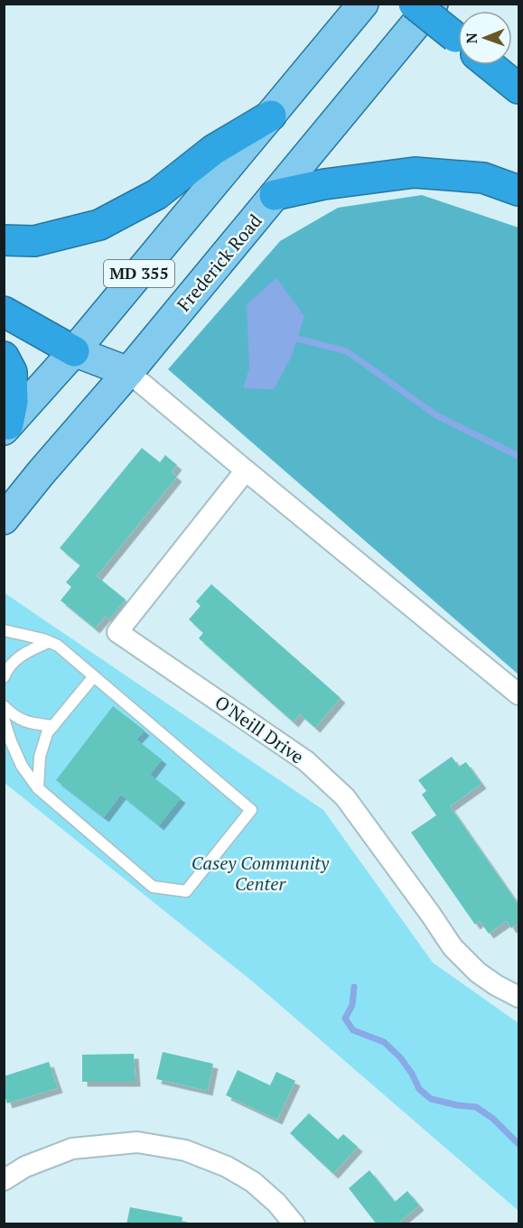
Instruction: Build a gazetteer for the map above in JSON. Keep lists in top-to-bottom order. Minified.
{"streets":{"main road":["Frederick Road","MD 355"],"street":["O'Neill Drive"]},"parks":["Casey Community Center"],"north":"left"}
